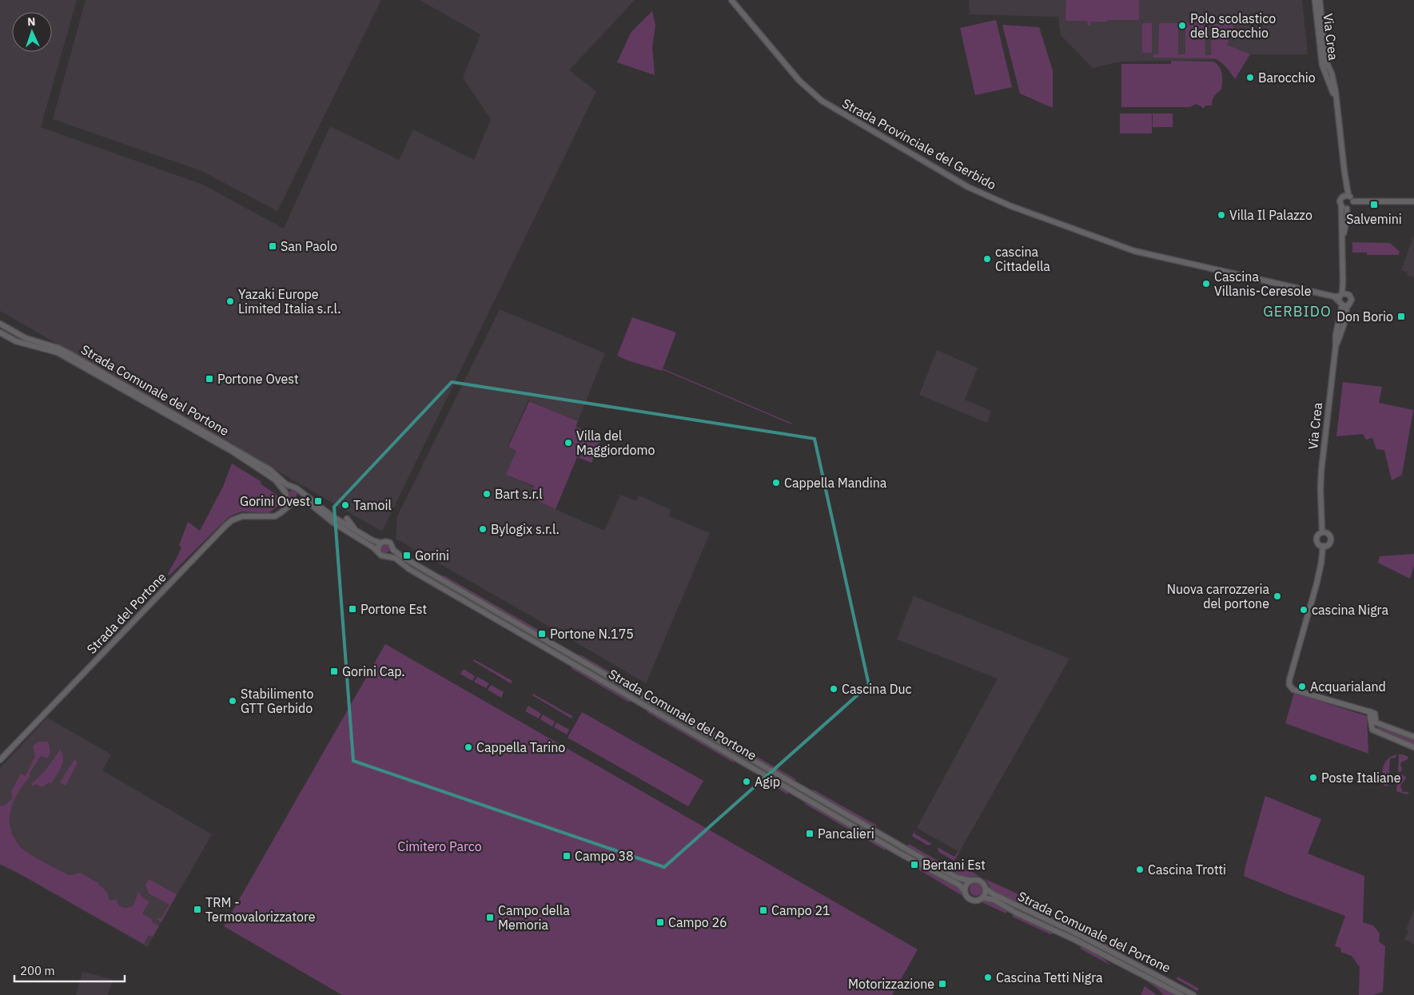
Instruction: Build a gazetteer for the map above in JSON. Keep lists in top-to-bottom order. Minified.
{"streets":{"street":["Via Crea","Strada Provinciale del Gerbido","Strada Comunale del Portone","Strada del Portone"]},"crossings":[["Via Crea","Strada Provinciale del Gerbido"]],"districts":["GERBIDO"],"parks":["Cimitero Parco"],"places":{"other":["Polo scolastico del Barocchio","Barocchio","Villa Il Palazzo","cascina Cittadella","Cascina Villanis-Ceresole","Yazaki Europe Limited Italia s.r.l.","Villa del Maggiordomo","Cappella Mandina","Bart s.r.l","Tamoil","Bylogix s.r.l.","Nuova carrozzeria del portone","cascina Nigra","Acquarialand","Cascina Duc","Stabilimento GTT Gerbido","Cappella Tarino","Poste Italiane","Agip","Cascina Trotti","Cascina Tetti Nigra"],"transit":["Salvemini","San Paolo","Don Borio","Portone Ovest","Gorini Ovest","Gorini","Portone Est","Portone N.175","Gorini Cap.","Pancalieri","Campo 38","Bertani Est","TRM - Termovalorizzatore","Campo 21","Campo della Memoria","Campo 26","Motorizzazione"]},"scale_bar":"200 m","north":"top"}
